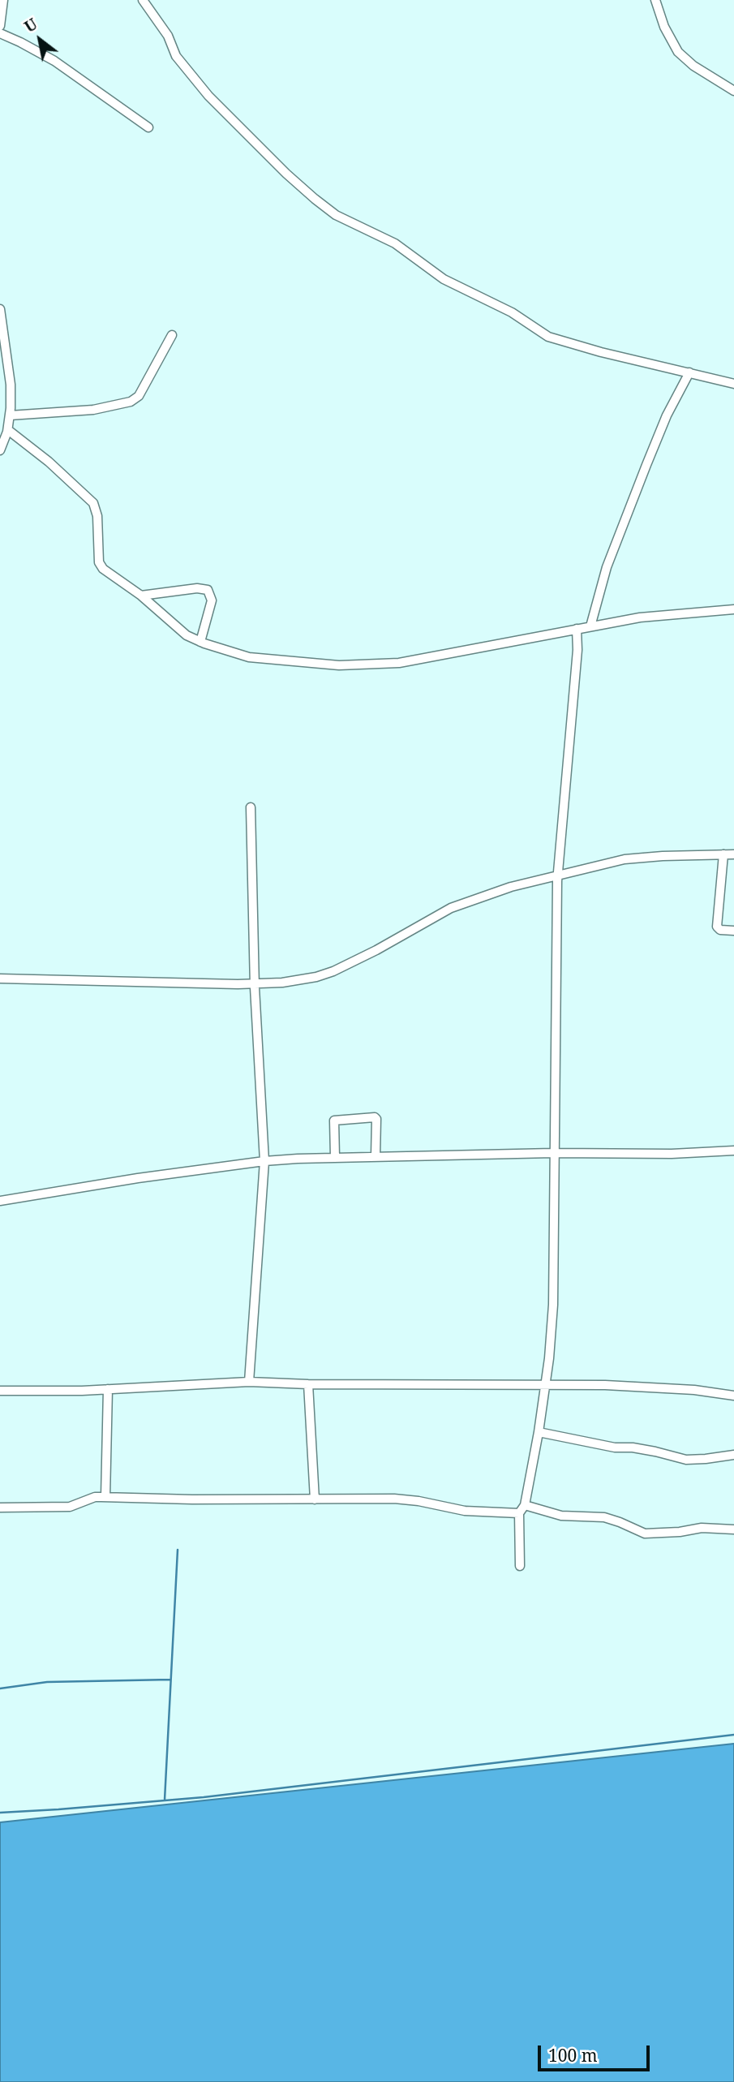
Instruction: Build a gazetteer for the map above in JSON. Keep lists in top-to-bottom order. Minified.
{"scale_bar":"100 m","north":"top left"}
